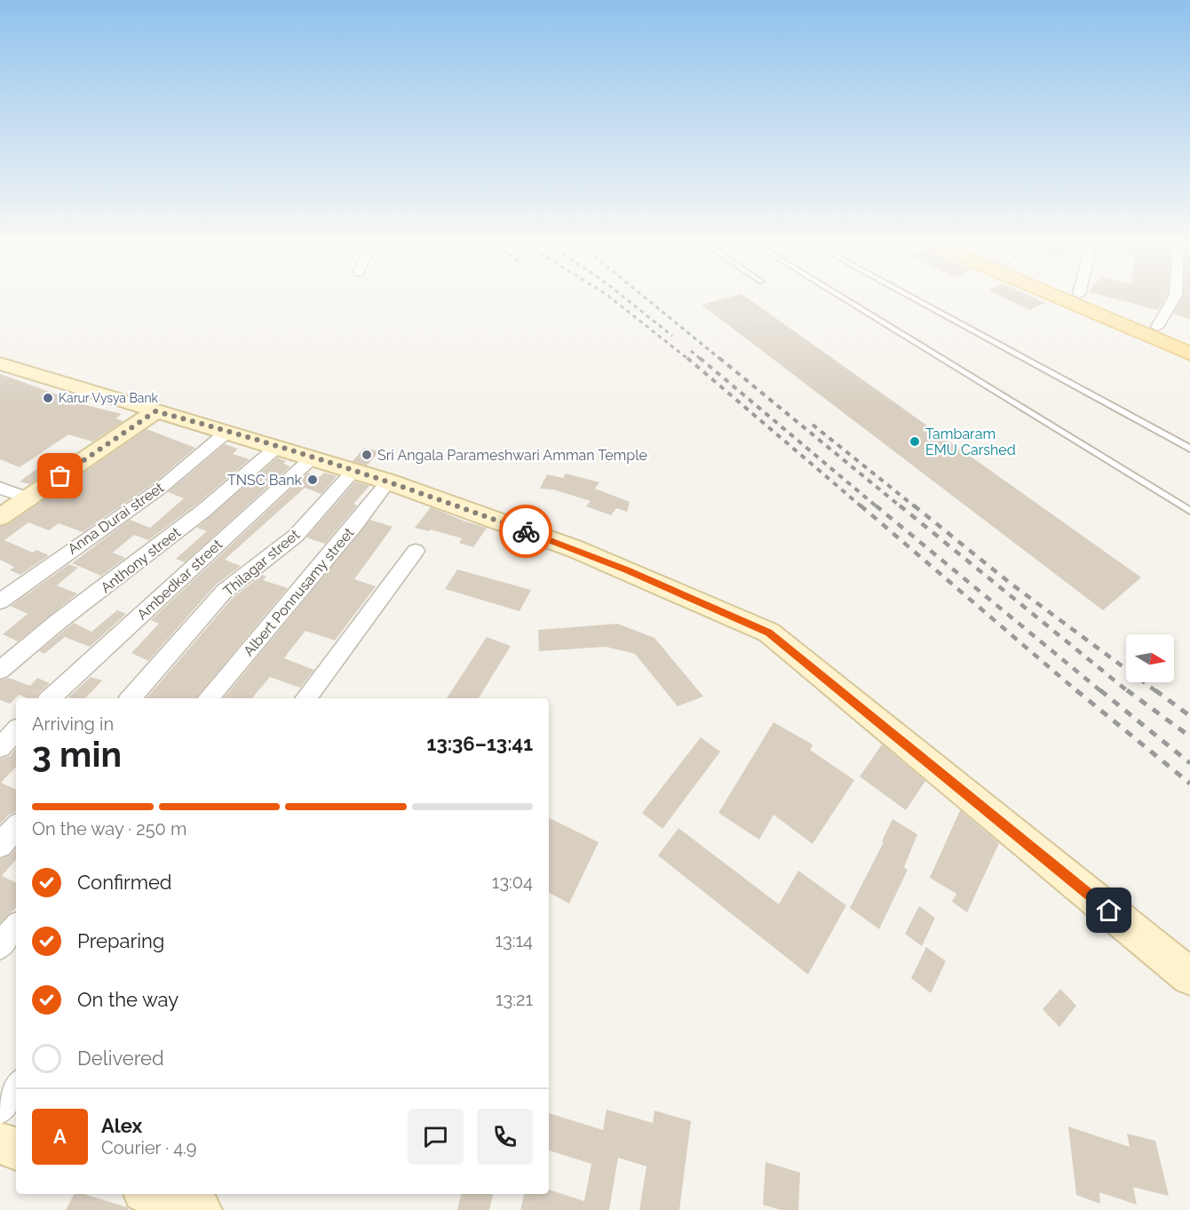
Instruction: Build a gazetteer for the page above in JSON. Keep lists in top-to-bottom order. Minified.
{"streets":{"street":["Anna Durai street","Anthony street","Thilagar street","Ambedkar street","Albert Ponnusamy street"]},"places":["Karur Vysya Bank","Tambaram EMU Carshed","Sri Angala Parameshwari Amman Temple","TNSC Bank"],"north":"right","page":{"heading":["3 min","Arriving in","13:36–13:41"],"panel":["Alex","Courier · 4.9"],"bar":"On the way · 250 m","list":[["Confirmed","13:04"],["Preparing","13:14"],["On the way","13:21"],"Delivered"],"round":"A"}}
